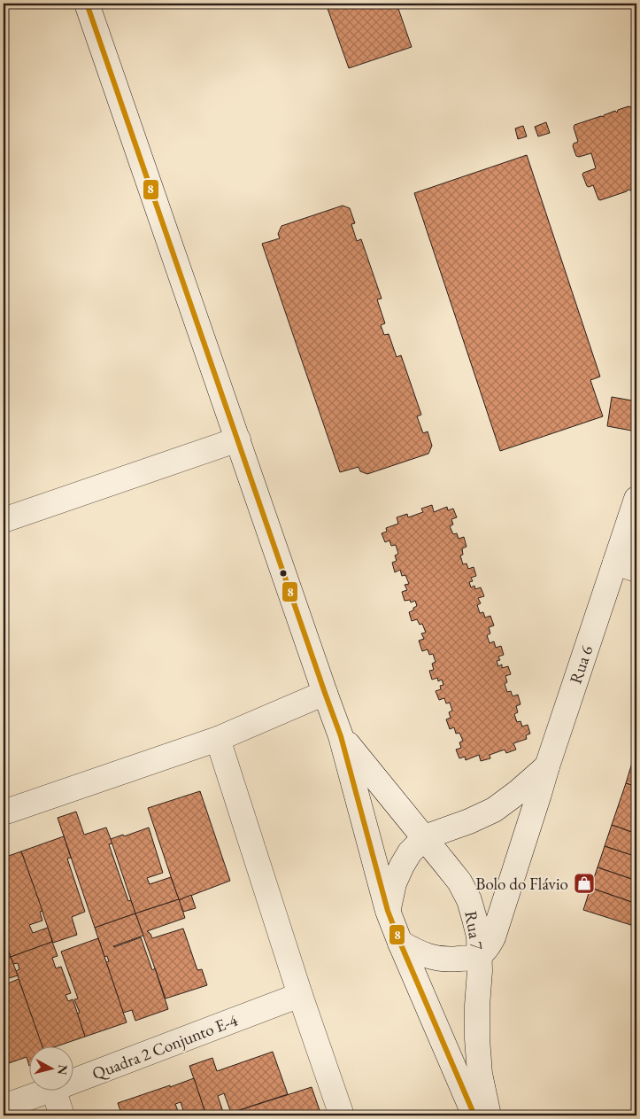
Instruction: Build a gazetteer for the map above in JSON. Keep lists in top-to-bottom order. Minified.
{"streets":{"street":["Rua 6","Rua 7","Quadra 2 Conjunto E-4"]},"crossings":[["Rua 6","Rua 7"]],"places":{"shop":["Bolo do Flávio"]},"lines":["transit line 8"],"north":"right"}
